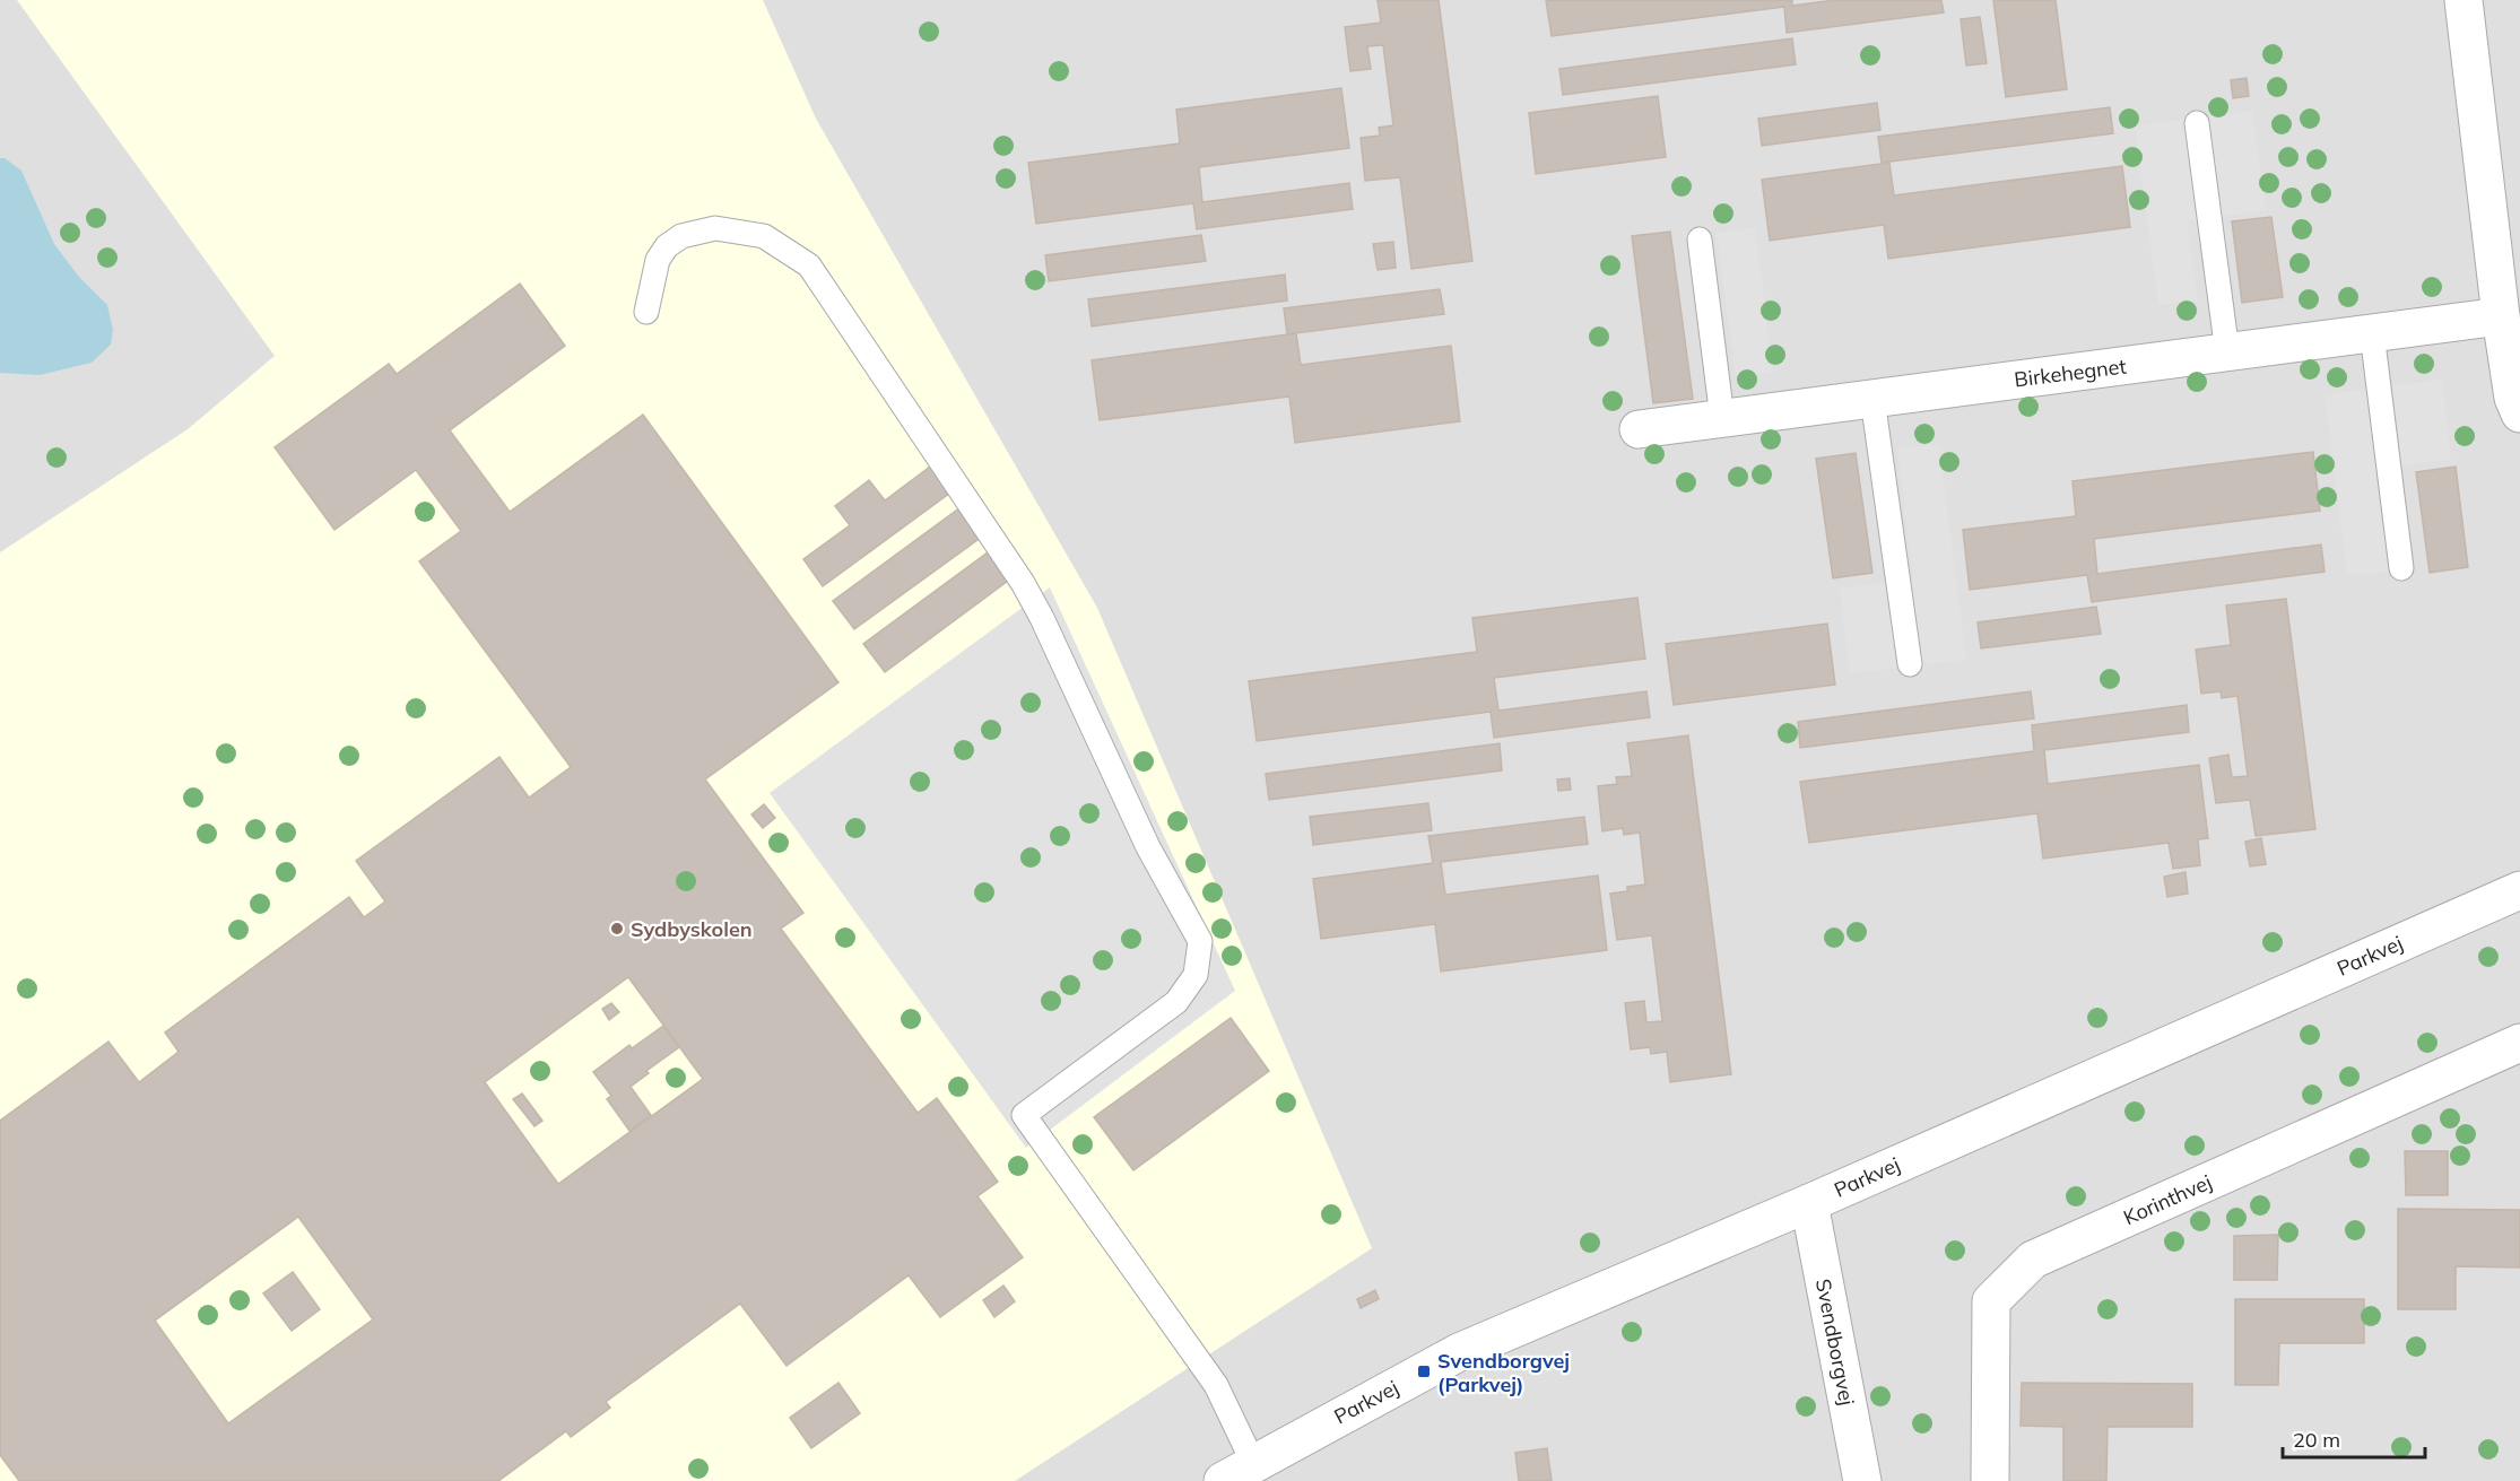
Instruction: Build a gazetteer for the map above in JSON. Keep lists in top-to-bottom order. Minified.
{"streets":{"street":["Birkehegnet","Parkvej","Korinthvej","Svendborgvej"]},"crossings":[["Parkvej","Svendborgvej"]],"places":{"other":["Sydbyskolen"],"transit":["Svendborgvej (Parkvej)"]},"scale_bar":"20 m"}
